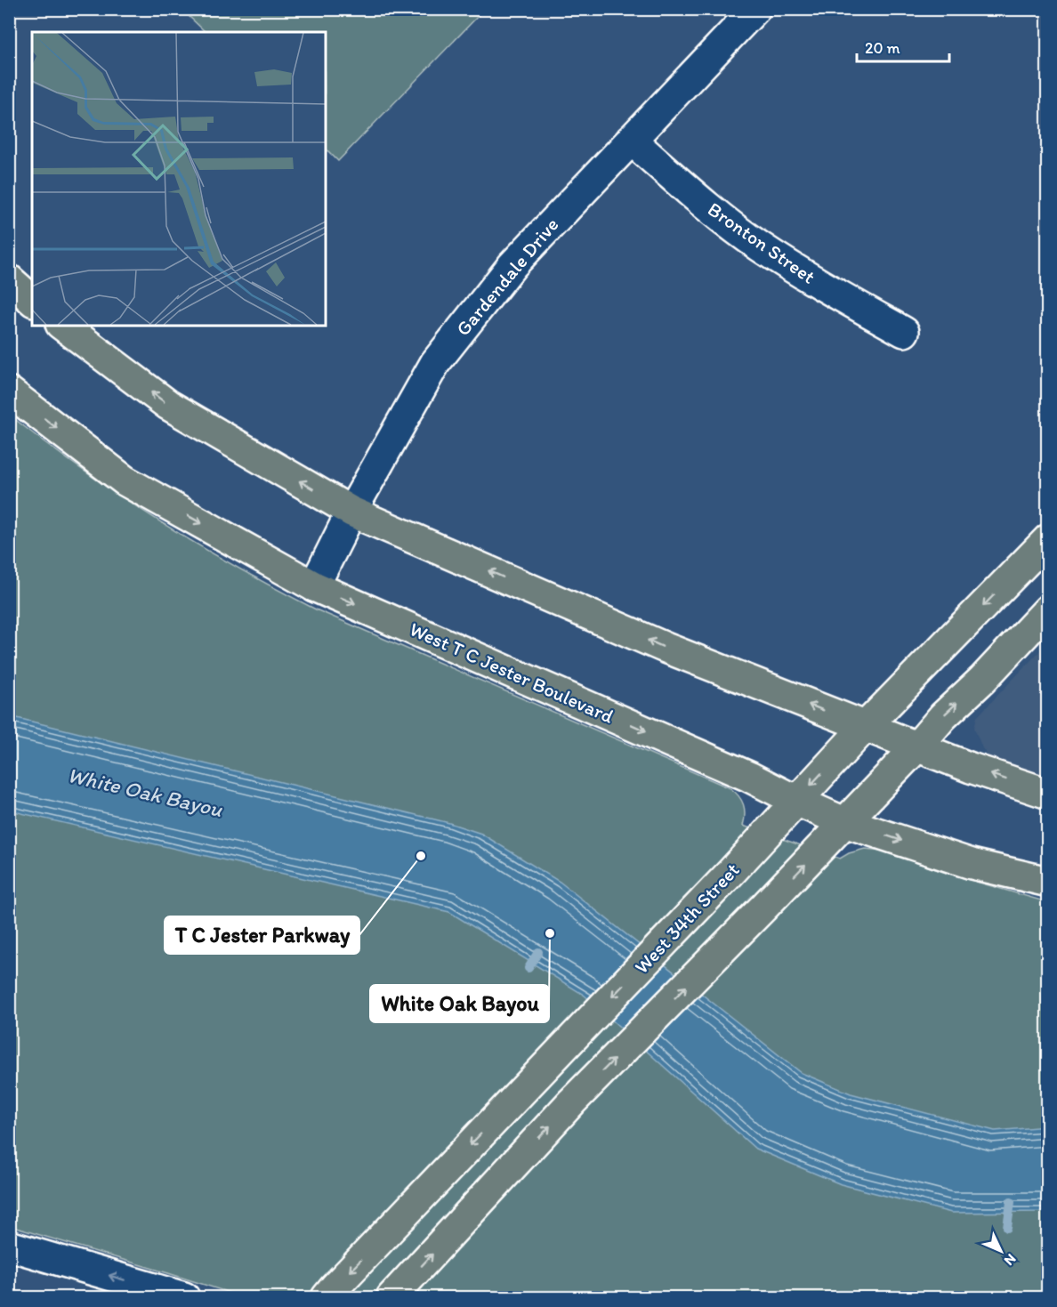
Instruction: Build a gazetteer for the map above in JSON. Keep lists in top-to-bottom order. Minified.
{"streets":{"main road":["West T C Jester Boulevard","West 34th Street"],"street":["Bronton Street","Gardendale Drive"]},"crossings":[["Bronton Street","Gardendale Drive"],["Gardendale Drive","West T C Jester Boulevard"],["West T C Jester Boulevard","West 34th Street"]],"water":["White Oak Bayou"],"places":["T C Jester Parkway","White Oak Bayou"],"scale_bar":"20 m","north":"bottom right"}
